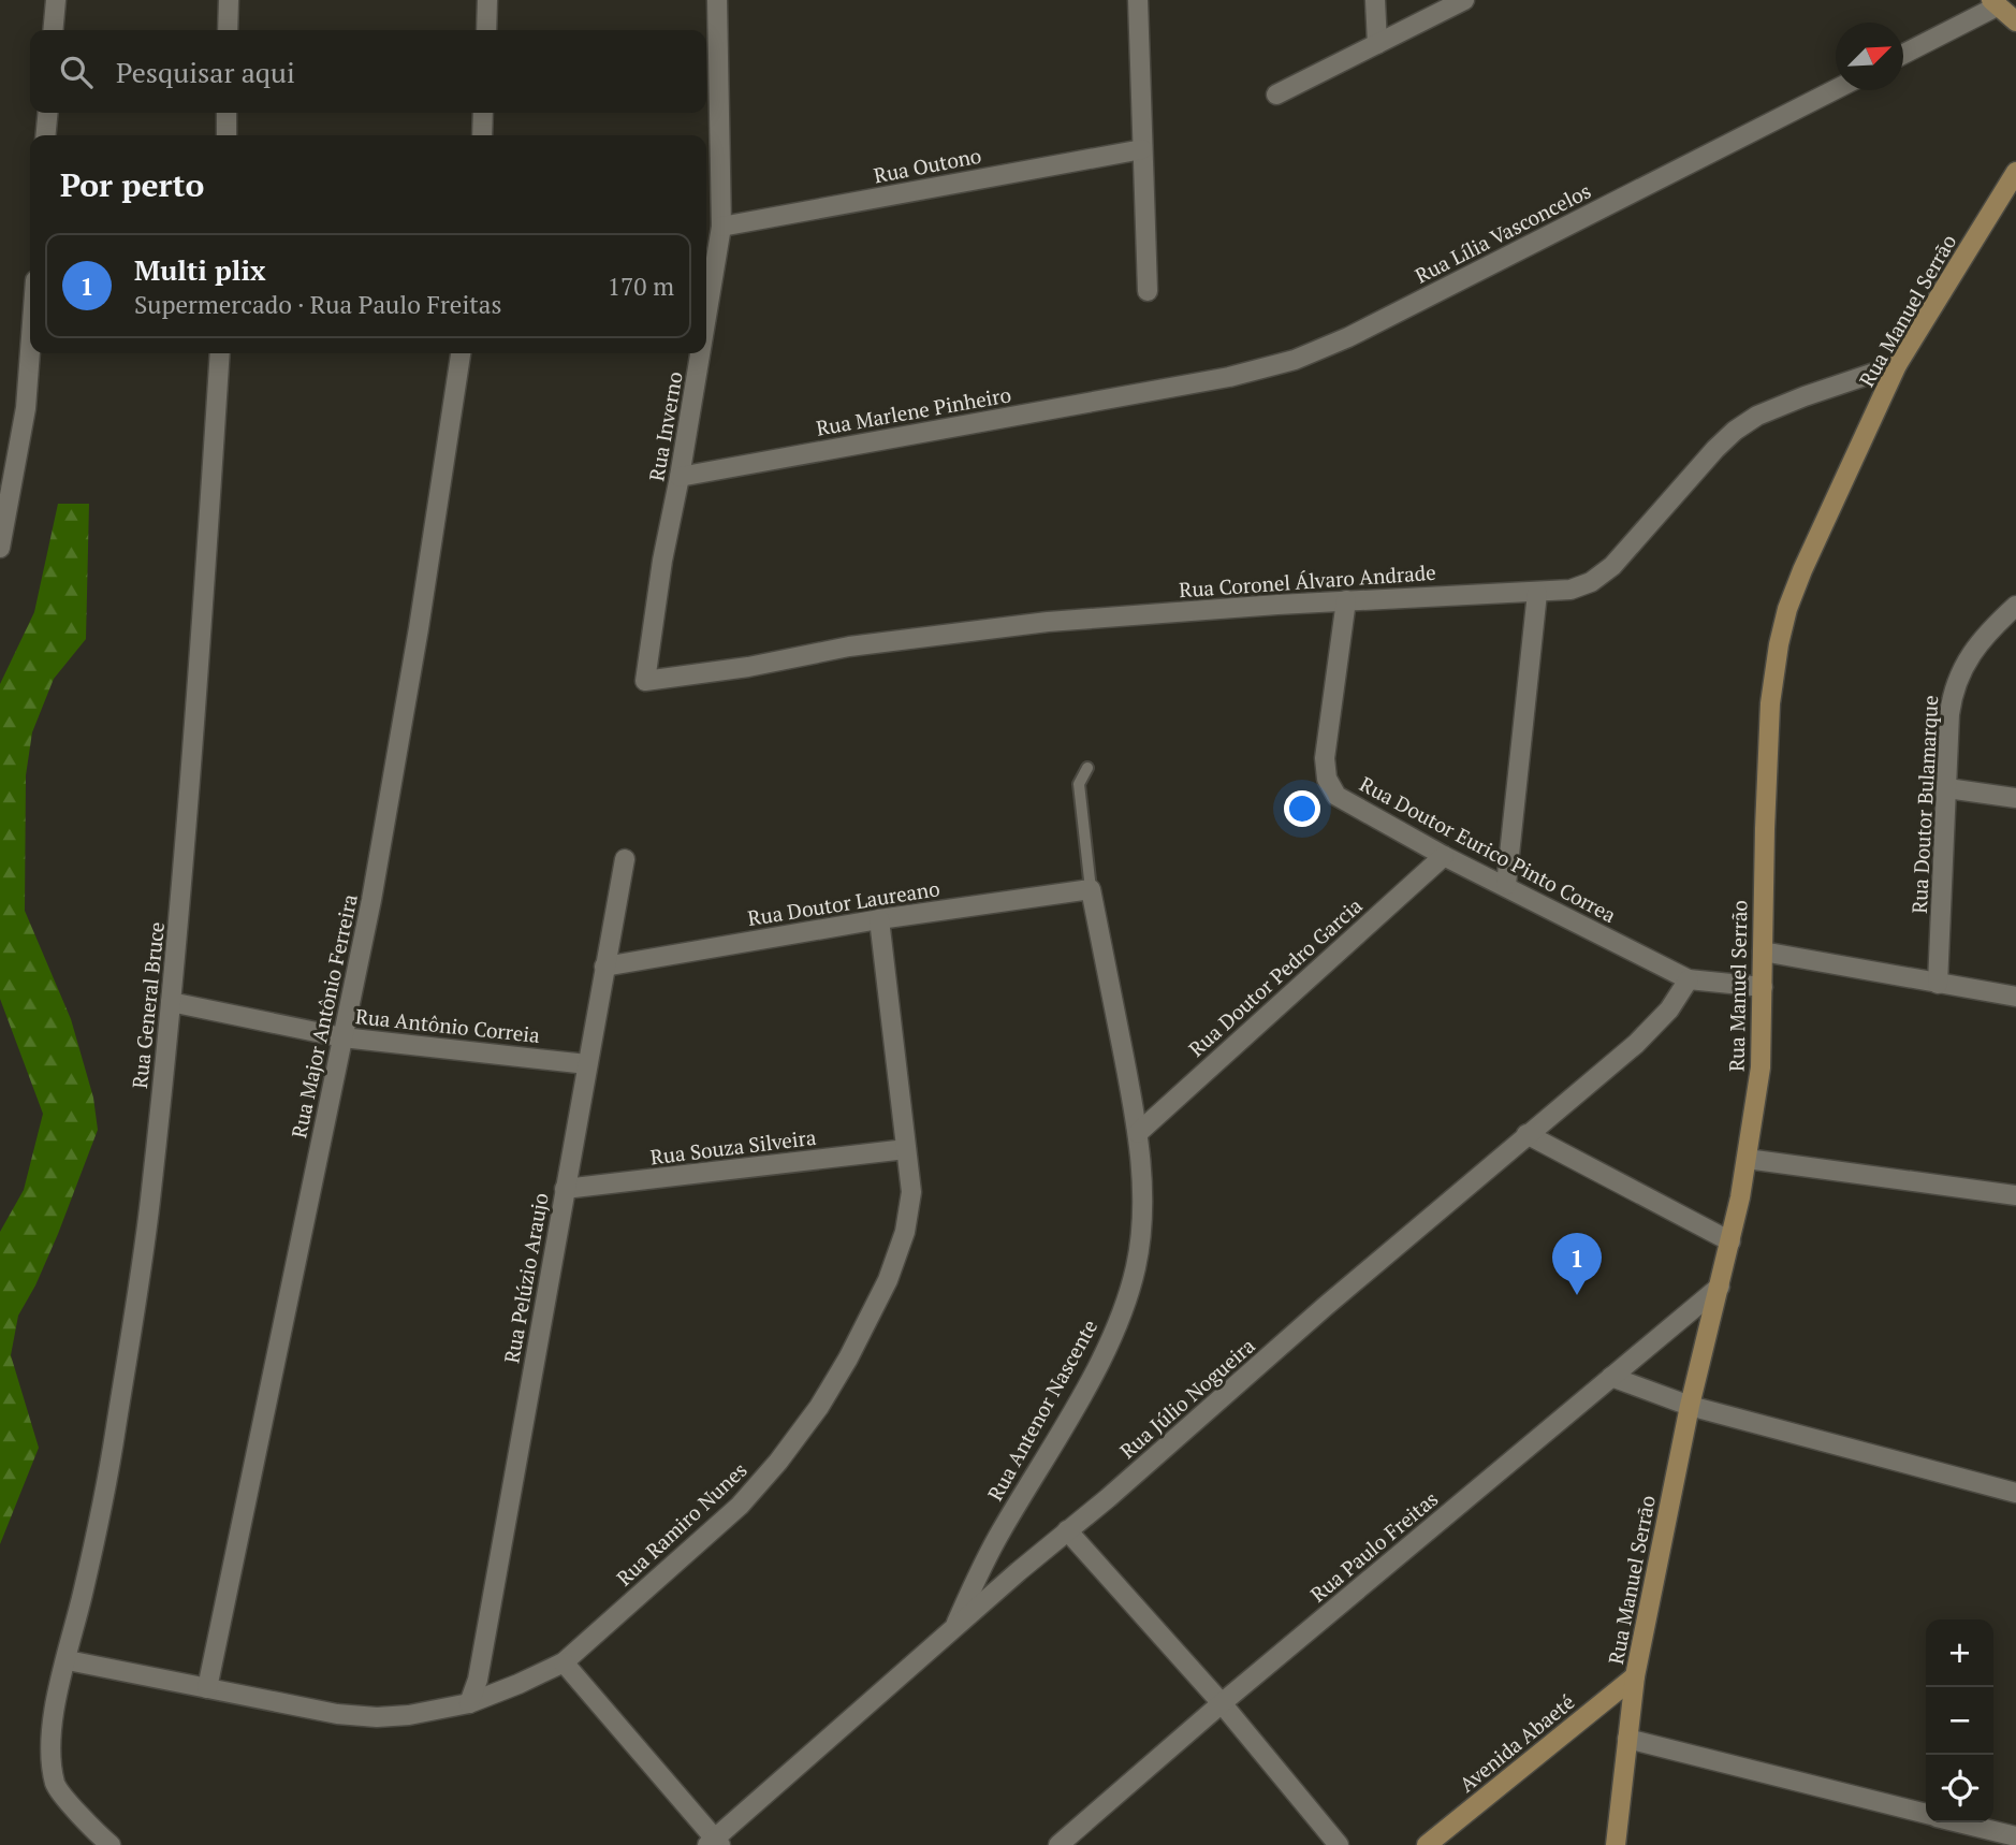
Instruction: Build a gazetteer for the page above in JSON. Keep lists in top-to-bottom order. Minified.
{"streets":{"street":["Rua Outono","Rua Lília Vasconcelos","Rua Manuel Serrão","Rua Marlene Pinheiro","Rua Inverno","Rua Coronel Álvaro Andrade","Rua Doutor Bulamarque","Rua Doutor Eurico Pinto Correa","Rua Doutor Laureano","Rua Doutor Pedro Garcia","Rua General Bruce","Rua Major Antônio Ferreira","Rua Antônio Correia","Rua Souza Silveira","Rua Pelúzio Araujo","Rua Júlio Nogueira","Rua Antenor Nascente","Rua Ramiro Nunes","Rua Paulo Freitas","Avenida Abaeté"]},"crossings":[["Rua Outono","Rua Inverno"],["Rua Lília Vasconcelos","Rua Marlene Pinheiro"],["Rua Manuel Serrão","Rua Coronel Álvaro Andrade"],["Rua Manuel Serrão","Rua Doutor Eurico Pinto Correa"],["Rua Manuel Serrão","Rua Paulo Freitas"],["Rua Manuel Serrão","Avenida Abaeté"],["Rua Marlene Pinheiro","Rua Inverno"],["Rua Inverno","Rua Coronel Álvaro Andrade"],["Rua Coronel Álvaro Andrade","Rua Doutor Eurico Pinto Correa"],["Rua Doutor Eurico Pinto Correa","Rua Doutor Pedro Garcia"],["Rua Doutor Eurico Pinto Correa","Rua Júlio Nogueira"],["Rua Doutor Laureano","Rua Pelúzio Araujo"],["Rua Doutor Laureano","Rua Antenor Nascente"],["Rua Doutor Laureano","Rua Ramiro Nunes"],["Rua Doutor Pedro Garcia","Rua Antenor Nascente"],["Rua General Bruce","Rua Antônio Correia"],["Rua General Bruce","Rua Ramiro Nunes"],["Rua Major Antônio Ferreira","Rua Antônio Correia"],["Rua Major Antônio Ferreira","Rua Ramiro Nunes"],["Rua Antônio Correia","Rua Pelúzio Araujo"],["Rua Souza Silveira","Rua Pelúzio Araujo"],["Rua Souza Silveira","Rua Ramiro Nunes"],["Rua Pelúzio Araujo","Rua Ramiro Nunes"],["Rua Júlio Nogueira","Rua Antenor Nascente"]],"north":"top right","page":{"search":"Pesquisar aqui","heading":"Por perto","list":[{"mark":"1","name":"Multi plix","note":"Supermercado · Rua Paulo Freitas","value":"170 m"}],"pins":"1","map_buttons":["+","−"]}}
